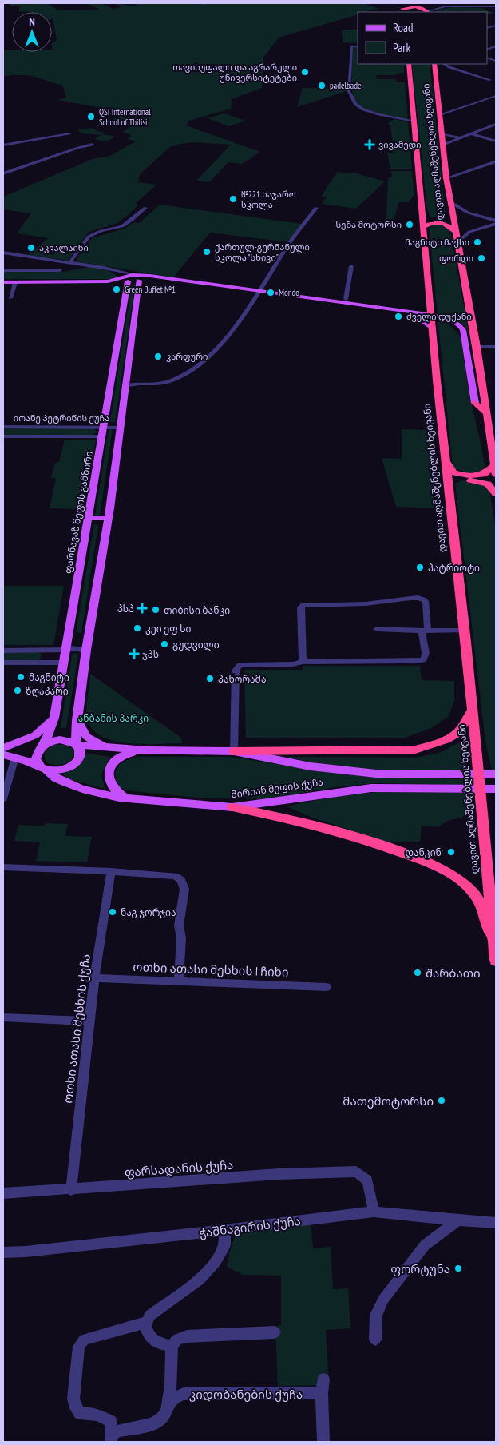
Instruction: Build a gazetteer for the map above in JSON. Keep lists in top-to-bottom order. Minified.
{"streets":{"highway":["დავით აღმაშენებლის ხეივანი"],"main road":["ფარნავაზ მეფის გამზირი","მირიან მეფის ქუჩა"],"street":["იოანე პეტრიწის ქუჩა","ოთხი ათასი მესხის I ჩიხი","ოთხი ათასი მესხის ქუჩა","ფარსადანის ქუჩა","ჭაშნაგირის ქუჩა","კიდობანების ქუჩა"]},"crossings":[["იოანე პეტრიწის ქუჩა","ფარნავაზ მეფის გამზირი"],["ფარნავაზ მეფის გამზირი","მირიან მეფის ქუჩა"],["ოთხი ათასი მესხის I ჩიხი","ოთხი ათასი მესხის ქუჩა"],["ოთხი ათასი მესხის ქუჩა","ფარსადანის ქუჩა"],["ფარსადანის ქუჩა","ჭაშნაგირის ქუჩა"]],"parks":["ანბანის პარკი"],"places":{"other":["თავისუფალი და აგრარული უნივერსიტეტები","padelbade","QSI International School of Tbilisi","№221 საჯარო სკოლა","სენა მოტორსი","მაგნიტი მაქსი","აკვალაინი","ქართულ-გერმანული სკოლა \"სხივი\"","ფორდი","Green Buffet №1","Mondo","ძველი დუქანი","კარფური","პატრიოტი","თიბისი ბანკი","კეი ეფ სი","გუდვილი","მაგნიტი","პანორამა","ზღაპარი","დანკინ'","ნაგ ჯორჯია","შარბათი","მათემოტორსი","ფორტუნა"],"health":["ვივამედი","პსპ","ჯპს"]},"legend":["Road","Park"],"north":"top"}
